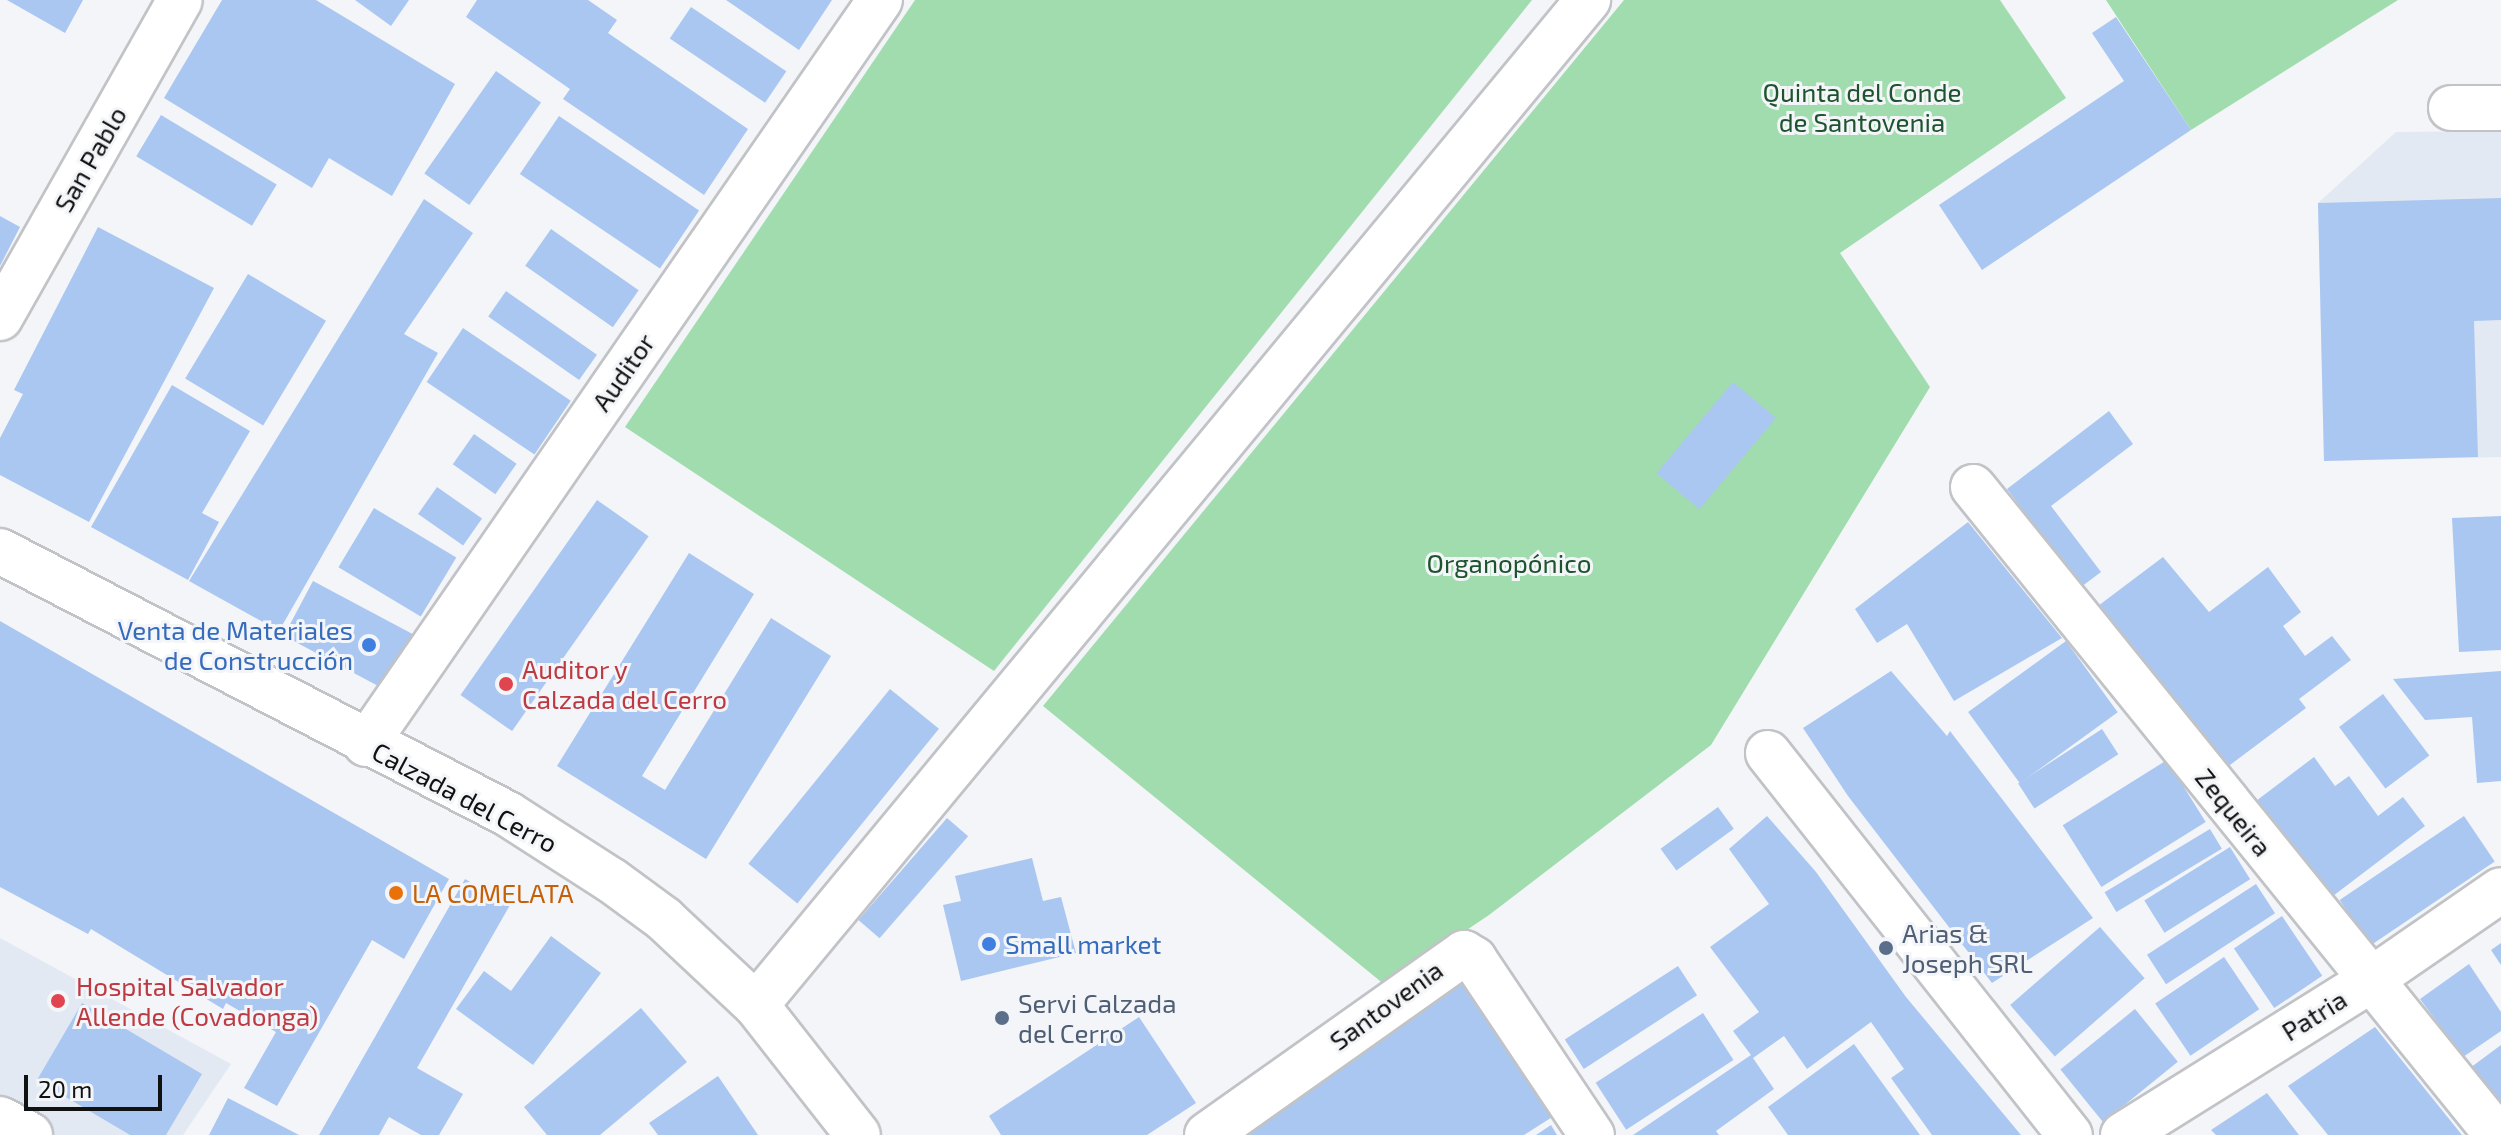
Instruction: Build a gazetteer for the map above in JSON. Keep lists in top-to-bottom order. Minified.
{"streets":{"street":["San Pablo","Auditor","Calzada del Cerro","Zequeira","Santovenia","Patria"]},"crossings":[["Auditor","Calzada del Cerro"],["Zequeira","Patria"]],"parks":["Quinta del Conde de Santovenia","Organopónico"],"places":["Venta de Materiales de Construcción","Auditor y Calzada del Cerro","LA COMELATA","Small market","Arias & Joseph SRL","Hospital Salvador Allende (Covadonga)","Servi Calzada del Cerro"],"scale_bar":"20 m"}
